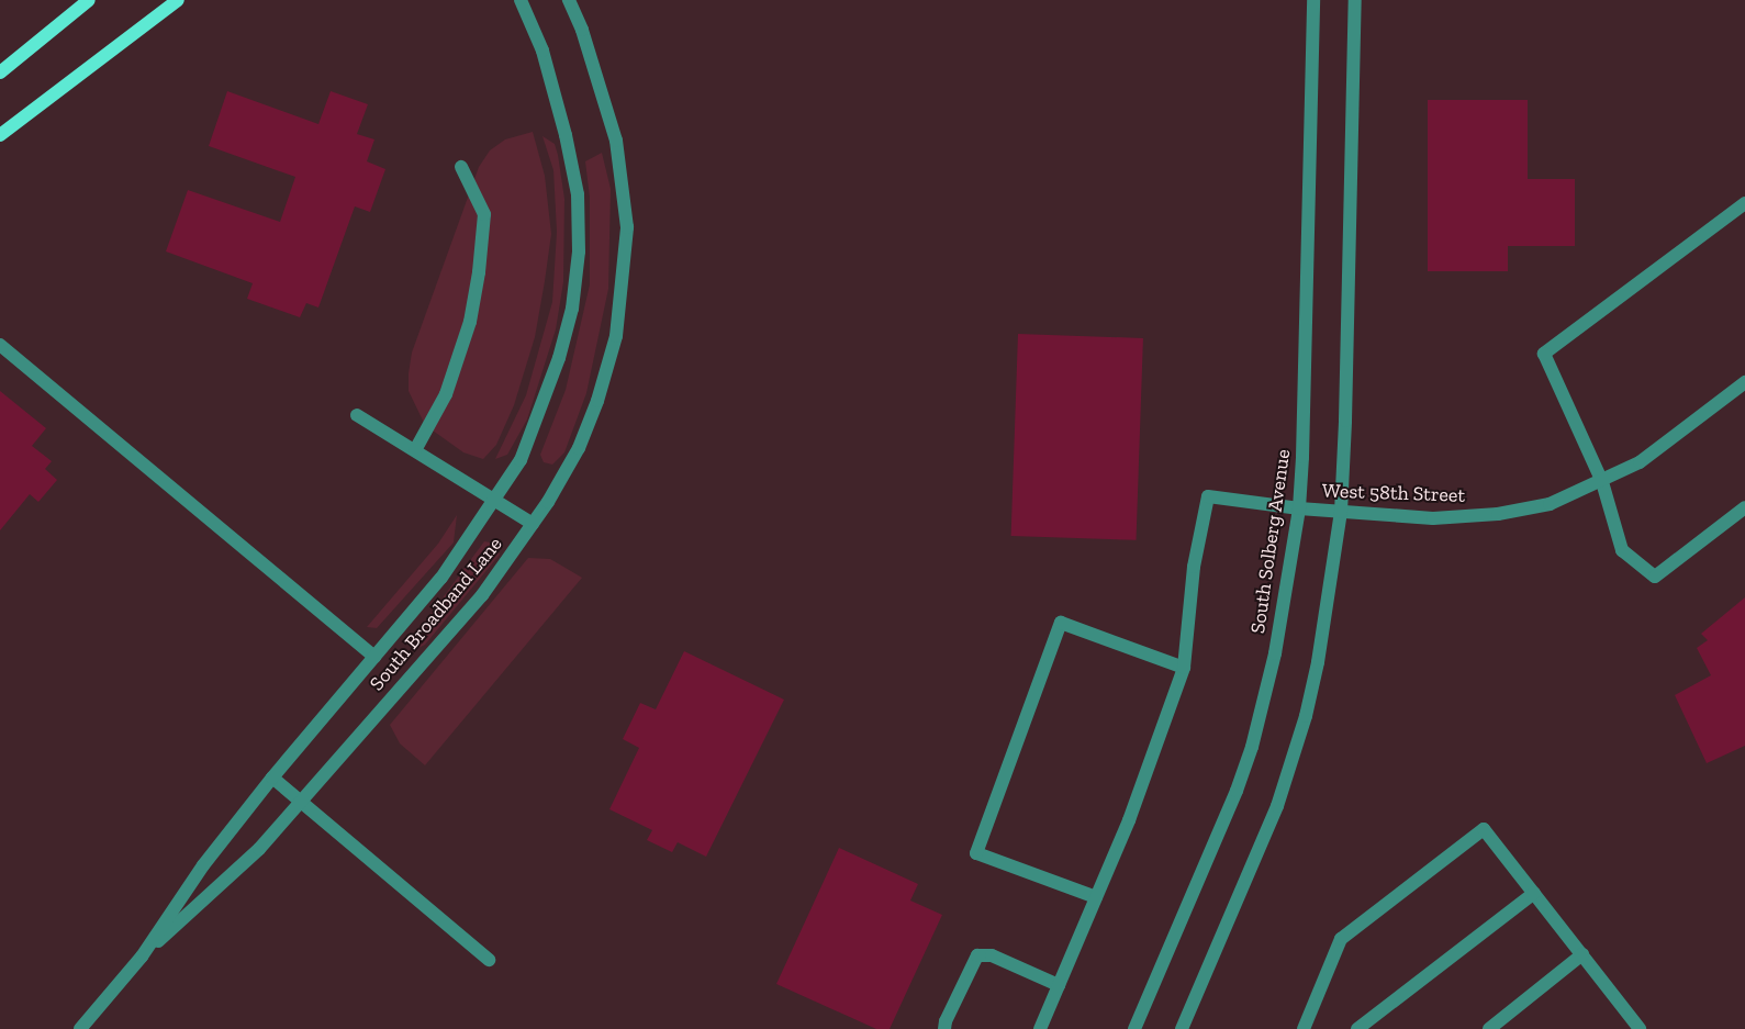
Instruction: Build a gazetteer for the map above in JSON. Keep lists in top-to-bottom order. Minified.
{"streets":{"street":["West 58th Street","South Solberg Avenue","South Broadband Lane"]},"crossings":[["West 58th Street","South Solberg Avenue"]]}
